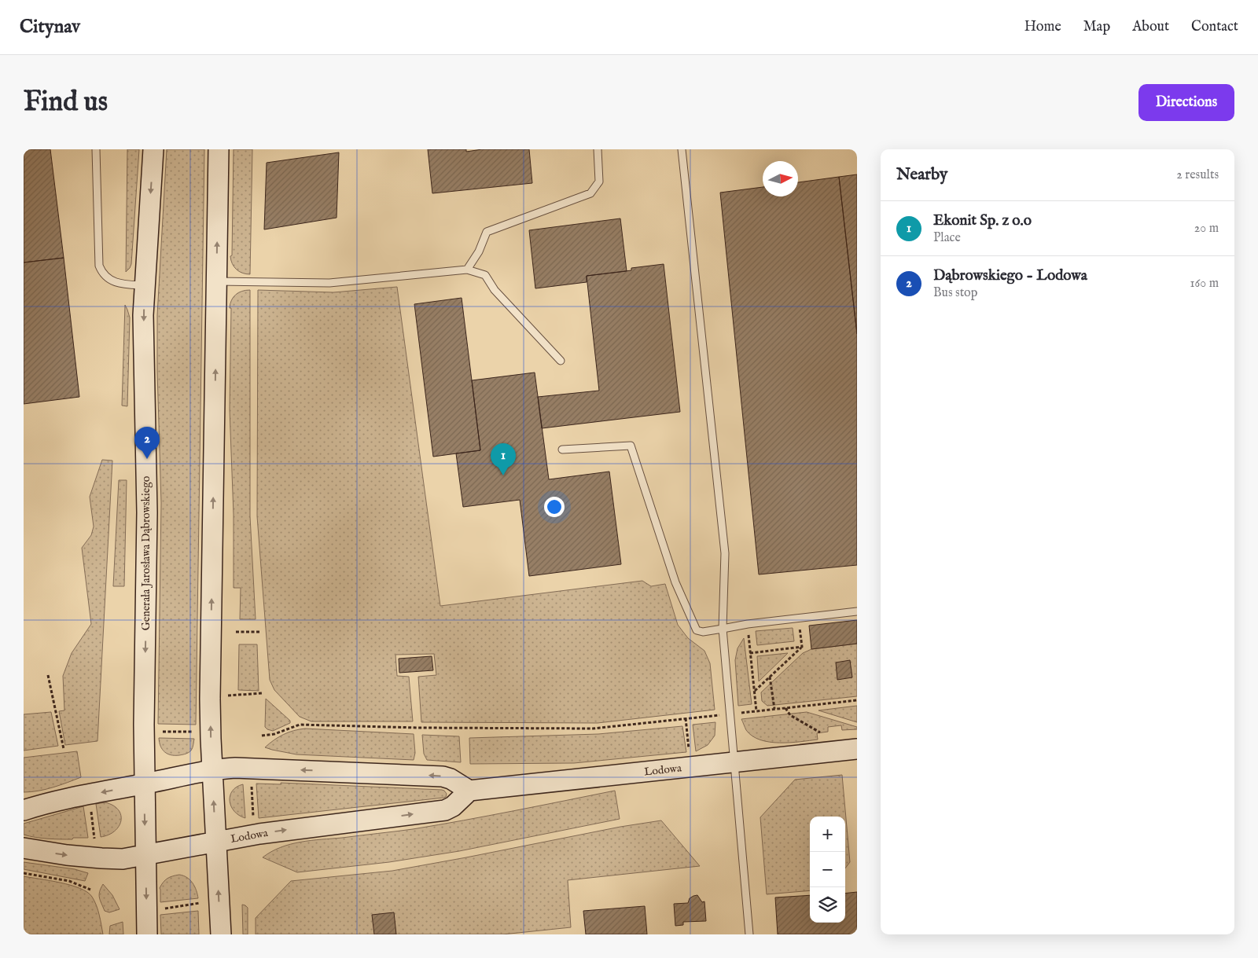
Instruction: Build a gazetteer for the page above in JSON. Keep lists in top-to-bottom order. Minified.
{"streets":{"main road":["Generała Jarosława Dąbrowskiego","Lodowa"]},"crossings":[["Generała Jarosława Dąbrowskiego","Lodowa"]],"north":"right","page":{"header":"Citynav","nav":["Home","Map","About","Contact"],"buttons":"Directions","title":"Find us","heading":["Nearby","2 results"],"list":[{"mark":"1","name":"Ekonit Sp. z o.o","note":"Place","value":"20 m"},{"mark":"2","name":"Dąbrowskiego - Lodowa","note":"Bus stop","value":"160 m"}],"pins":["2","1"],"map_buttons":["+","−"]}}
